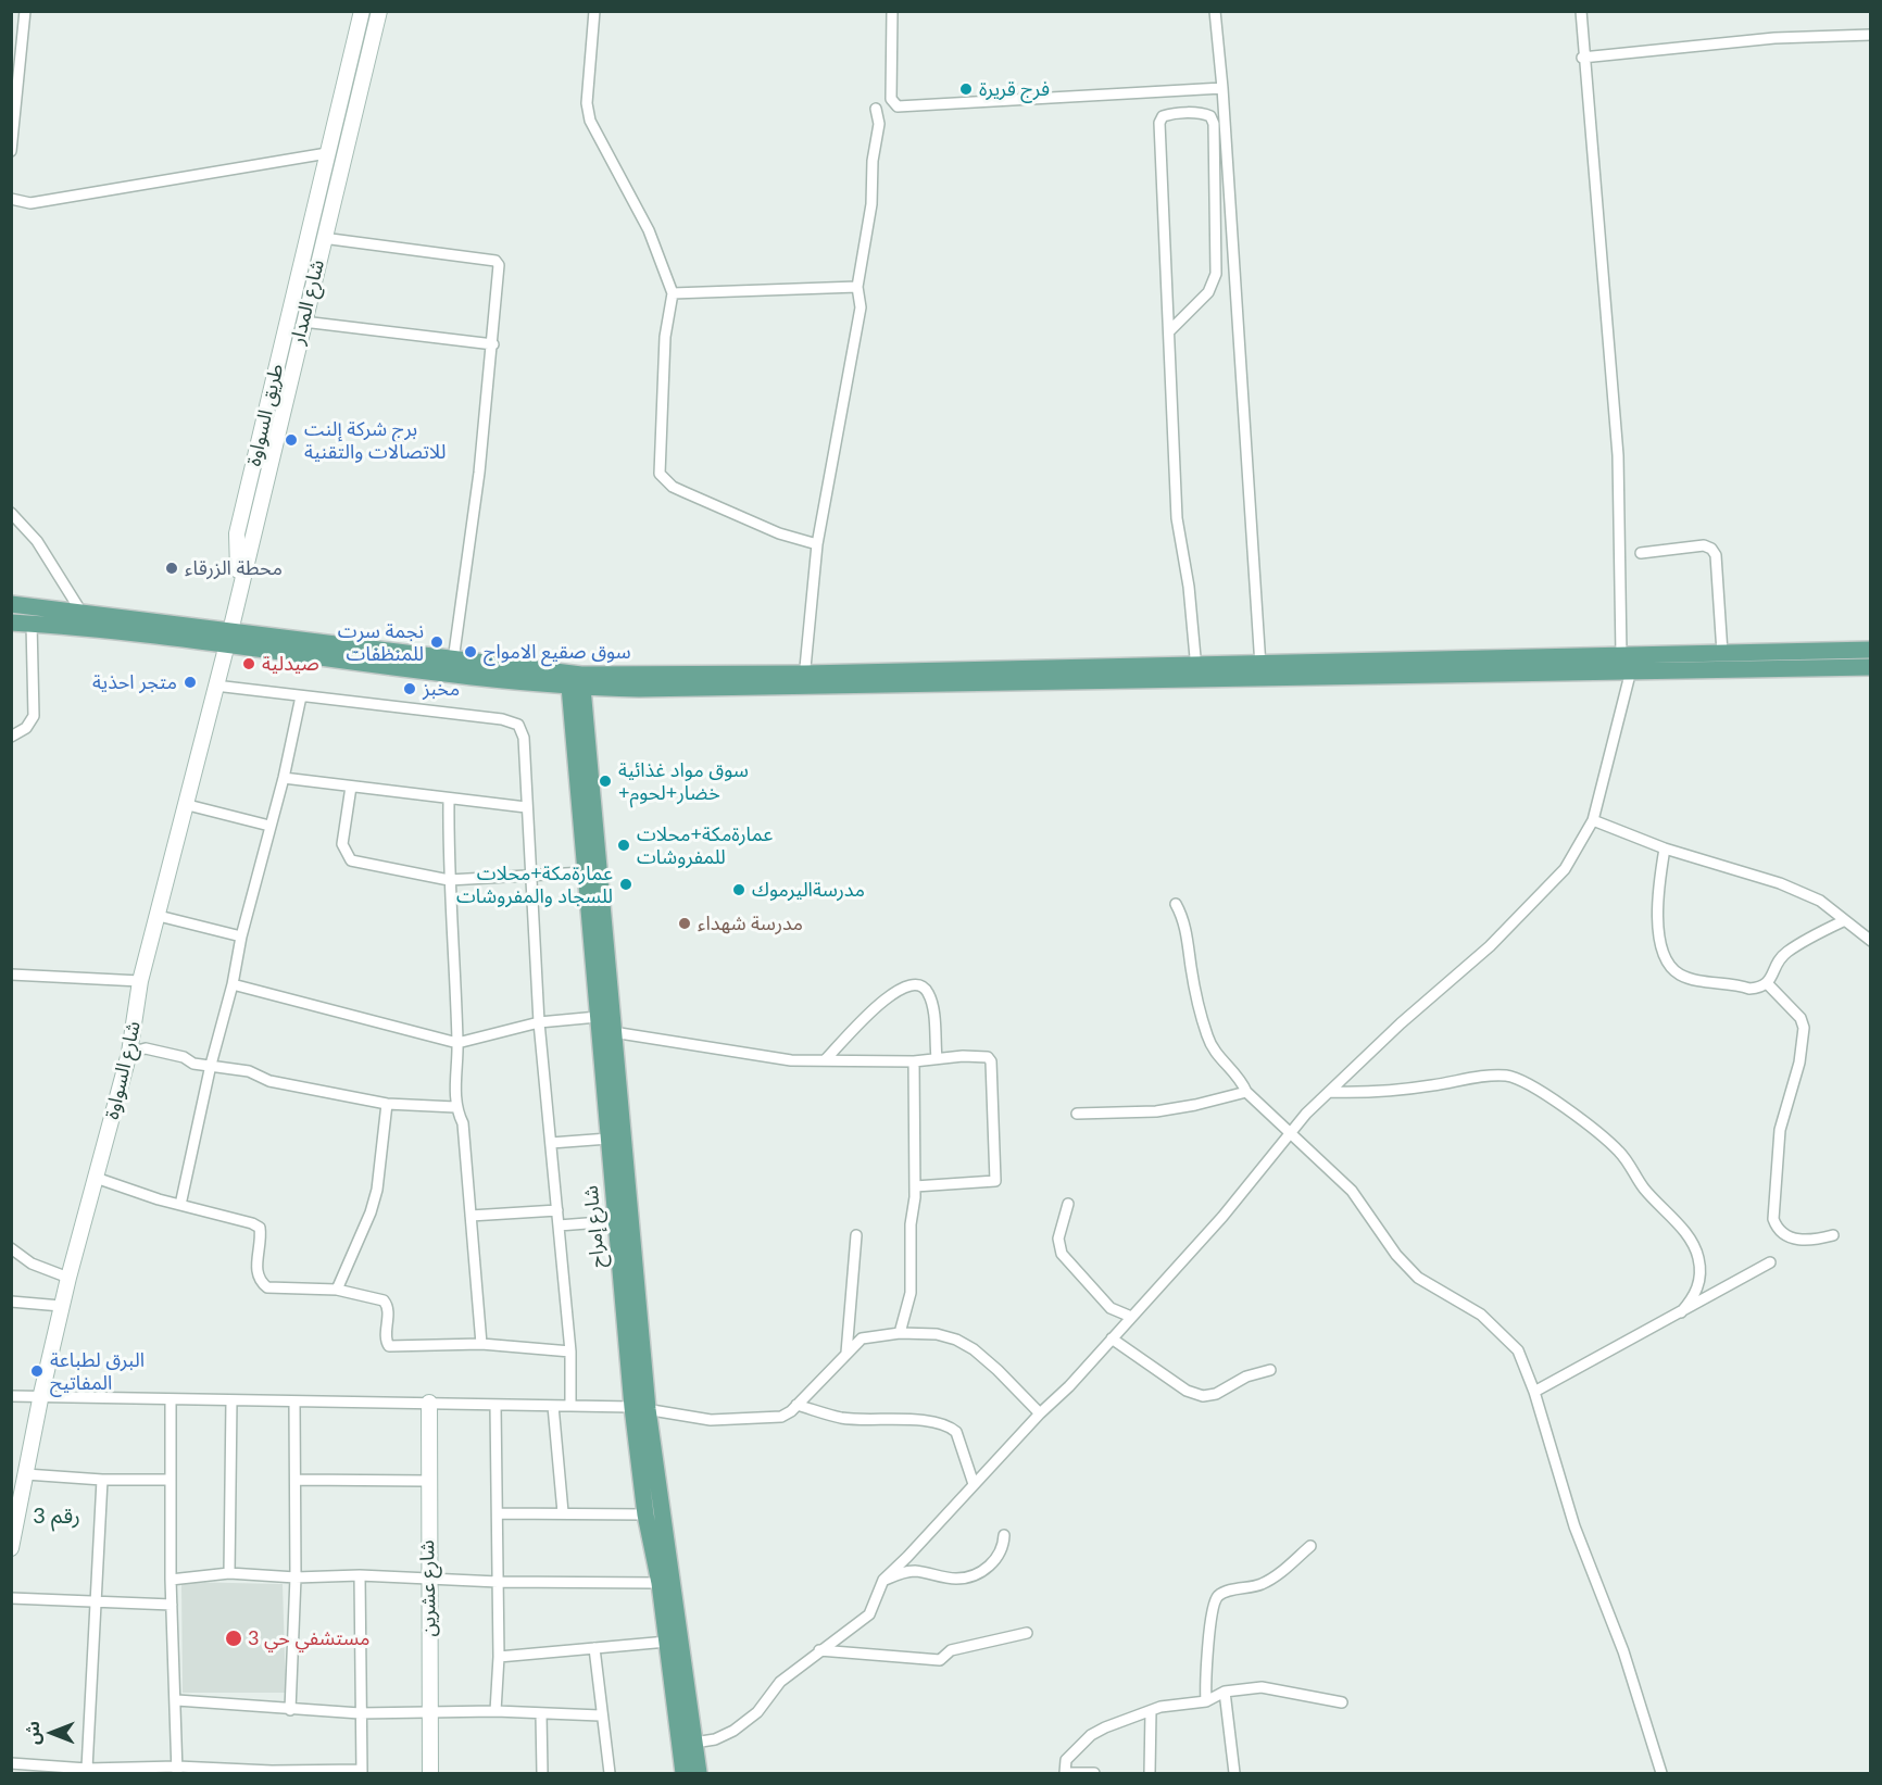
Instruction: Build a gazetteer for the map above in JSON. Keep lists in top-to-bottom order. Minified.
{"streets":{"main road":["شارع إمراح"],"street":["شارع المدار","طريق السواوة","شارع السواوة","شارع عشرين"]},"crossings":[["شارع المدار","طريق السواوة"],["شارع المدار","شارع السواوة"],["طريق السواوة","شارع السواوة"]],"districts":["رقم 3"],"places":["فرج قريرة","برج شركة إلنت للاتصالات والتقنية","محطة الزرقاء","نجمة سرت للمنظفات","سوق صقيع الامواج","صيدلية","متجر احذية","مخبز","سوق مواد غذائية +خضار+لحوم","عمارةمكة+محلات للمفروشات","عمارةمكة+محلات للسجاد والمفروشات","مدرسةاليرموك","مدرسة شهداء","البرق لطباعة المفاتيح","مستشفي حي 3"],"north":"left"}
